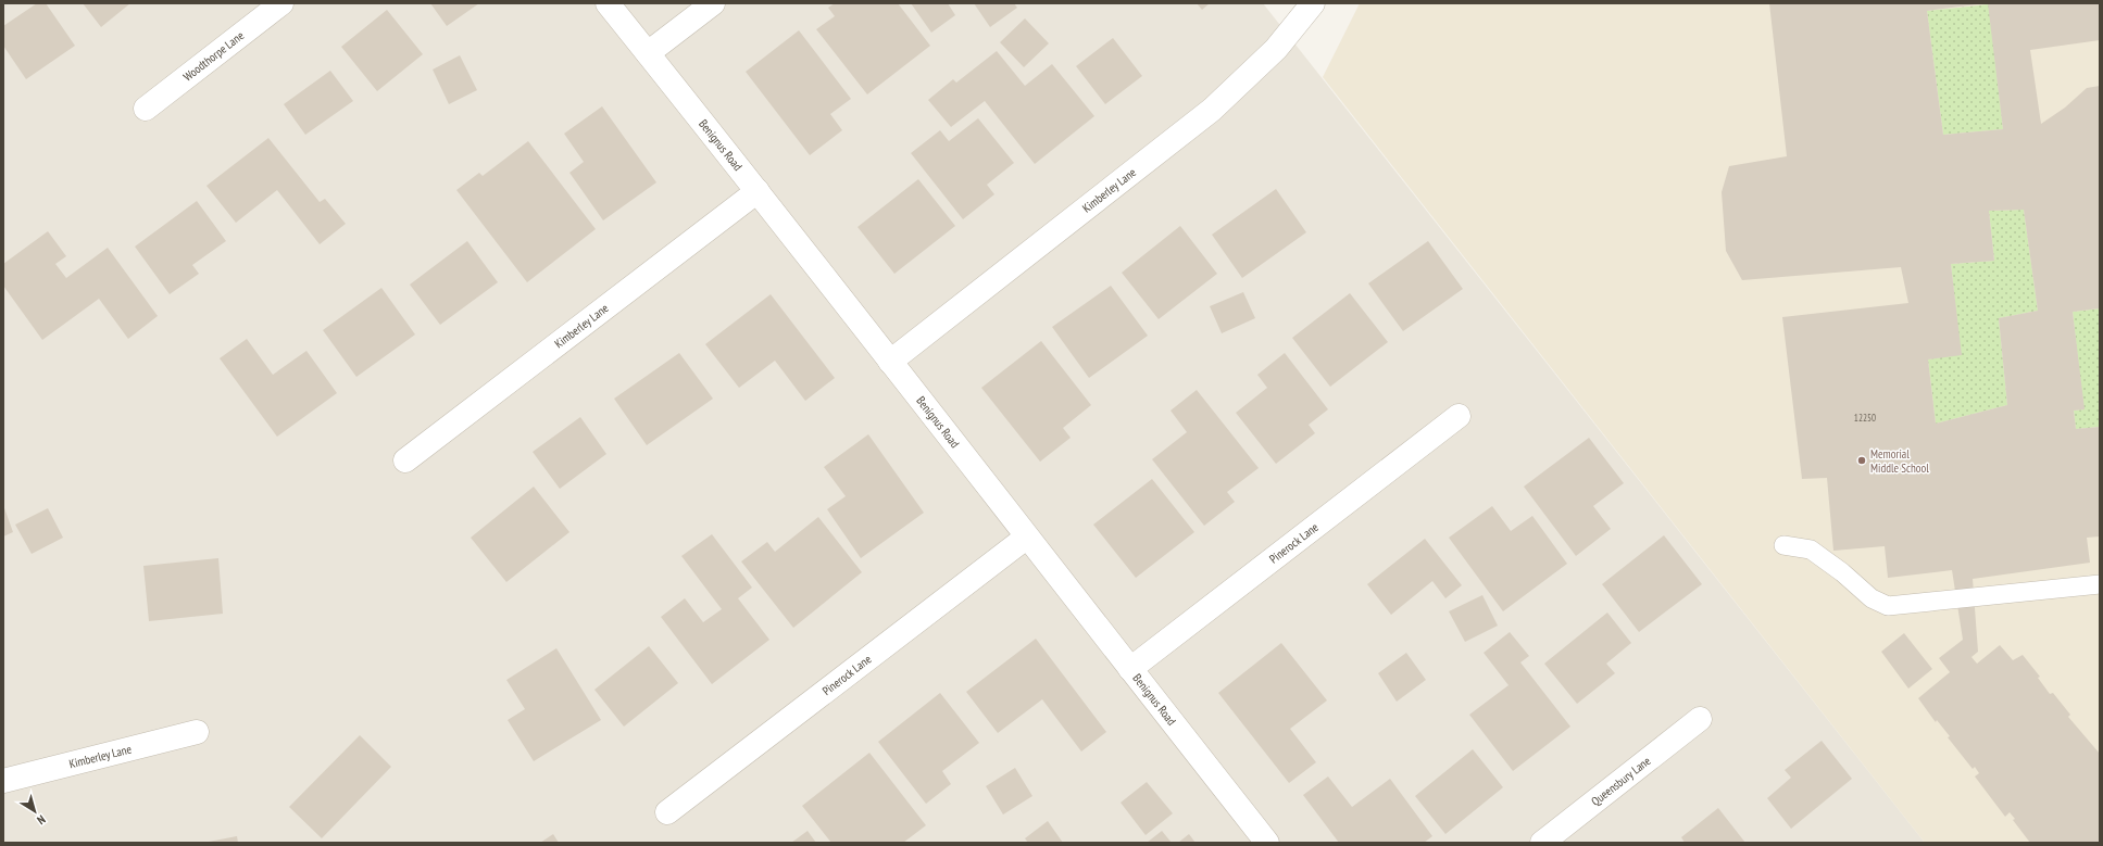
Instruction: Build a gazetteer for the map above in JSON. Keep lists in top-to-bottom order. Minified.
{"streets":{"street":["Woodthorpe Lane","Benignus Road","Kimberley Lane","Pinerock Lane","Queensbury Lane"]},"crossings":[["Benignus Road","Kimberley Lane"],["Benignus Road","Pinerock Lane"]],"places":["Memorial Middle School"],"house_numbers":["12250"],"north":"bottom right"}
